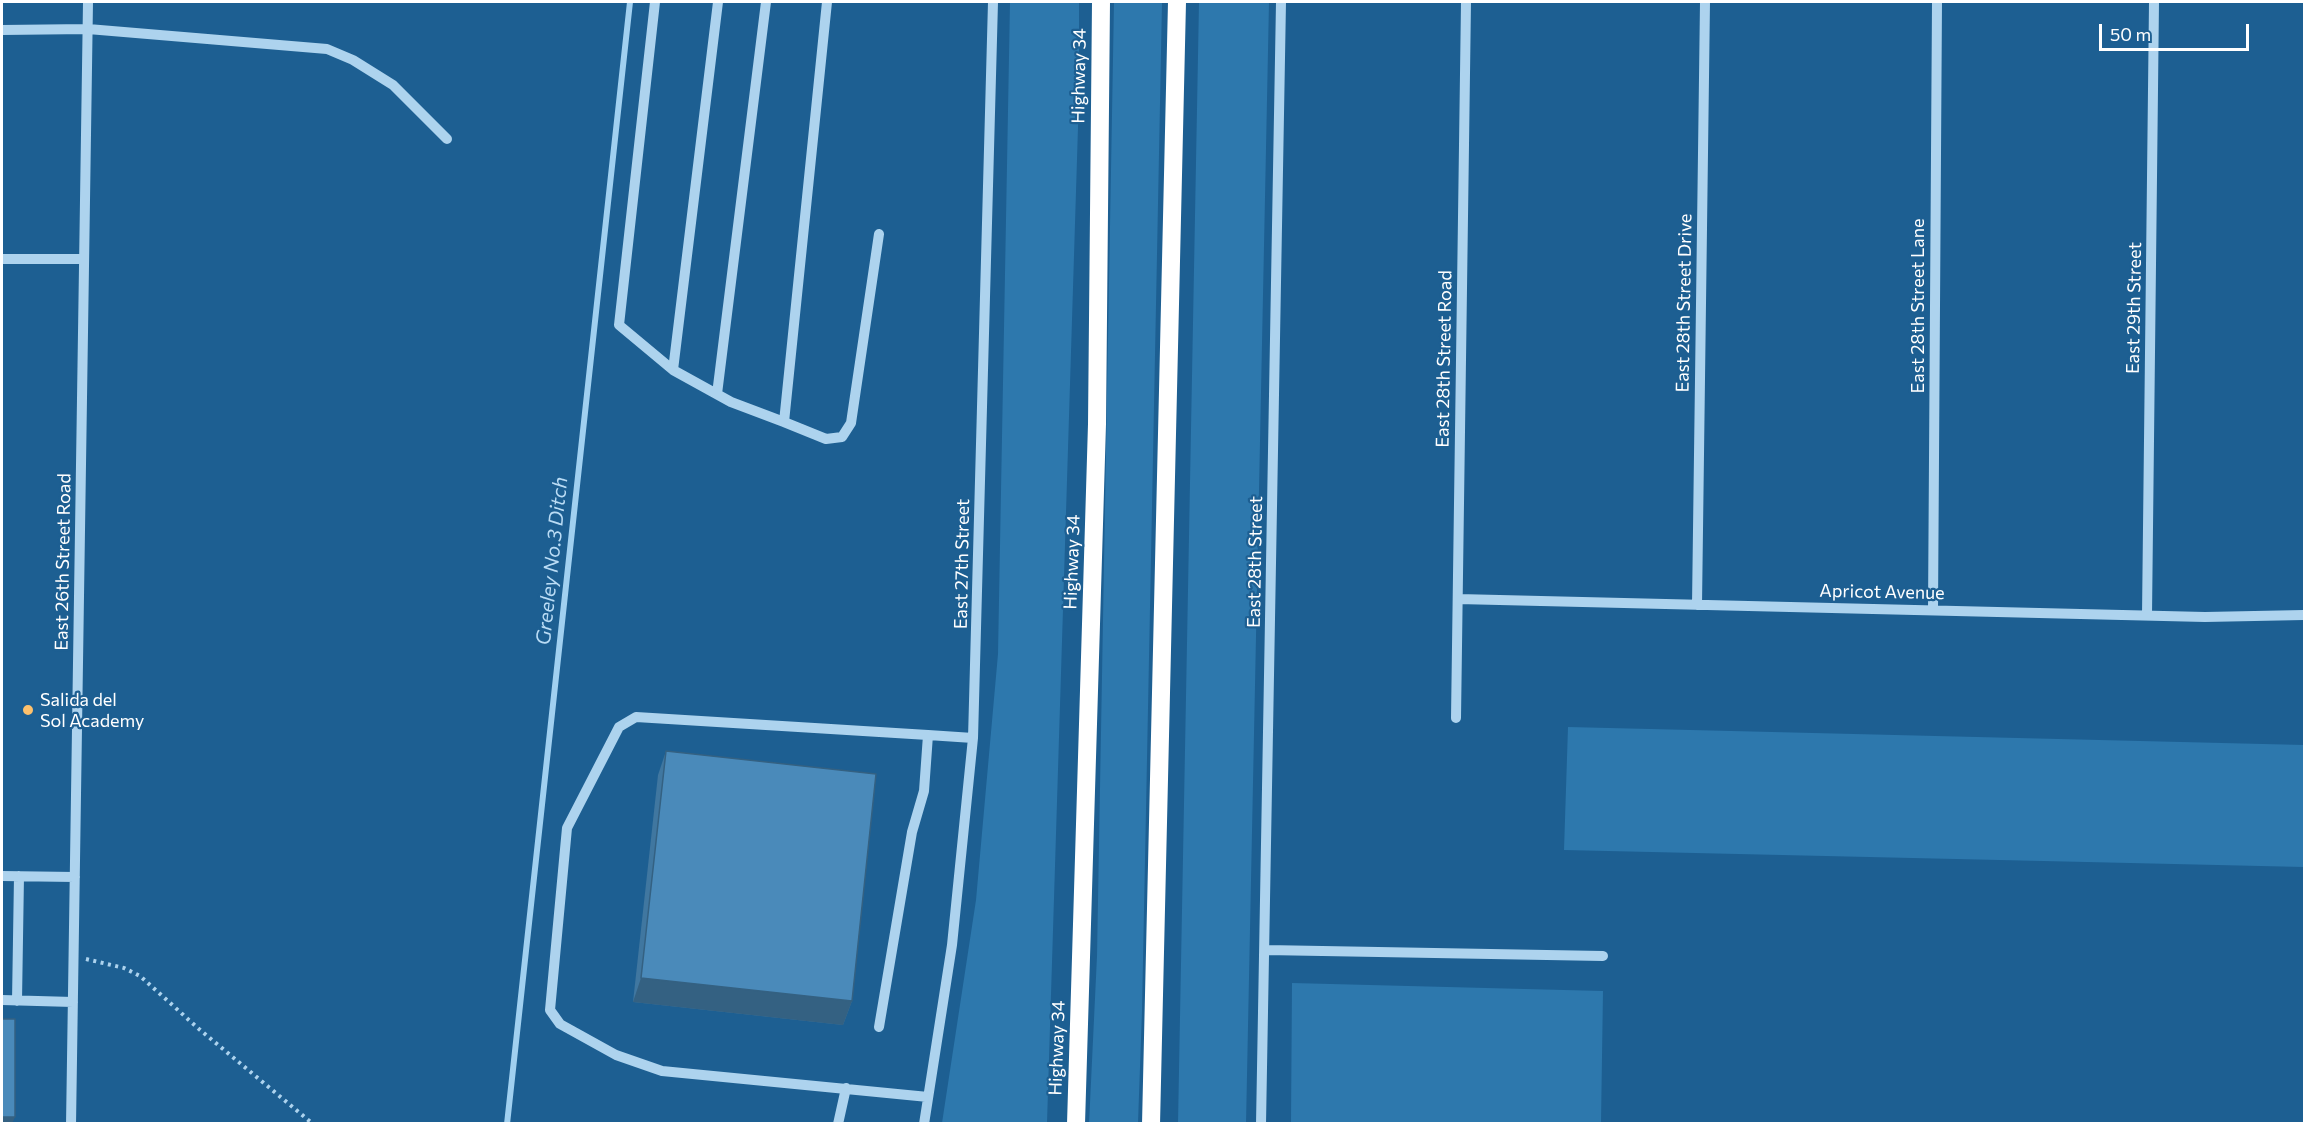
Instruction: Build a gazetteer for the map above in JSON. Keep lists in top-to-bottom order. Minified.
{"streets":{"highway":["Highway 34"],"street":["East 28th Street Drive","East 28th Street Lane","East 29th Street","East 28th Street Road","East 26th Street Road","East 28th Street","East 27th Street","Apricot Avenue"]},"crossings":[["East 28th Street Drive","Apricot Avenue"],["East 28th Street Lane","Apricot Avenue"],["East 29th Street","Apricot Avenue"],["East 28th Street Road","Apricot Avenue"]],"water":["Greeley No.3 Ditch"],"places":["Salida del Sol Academy"],"scale_bar":"50 m"}
